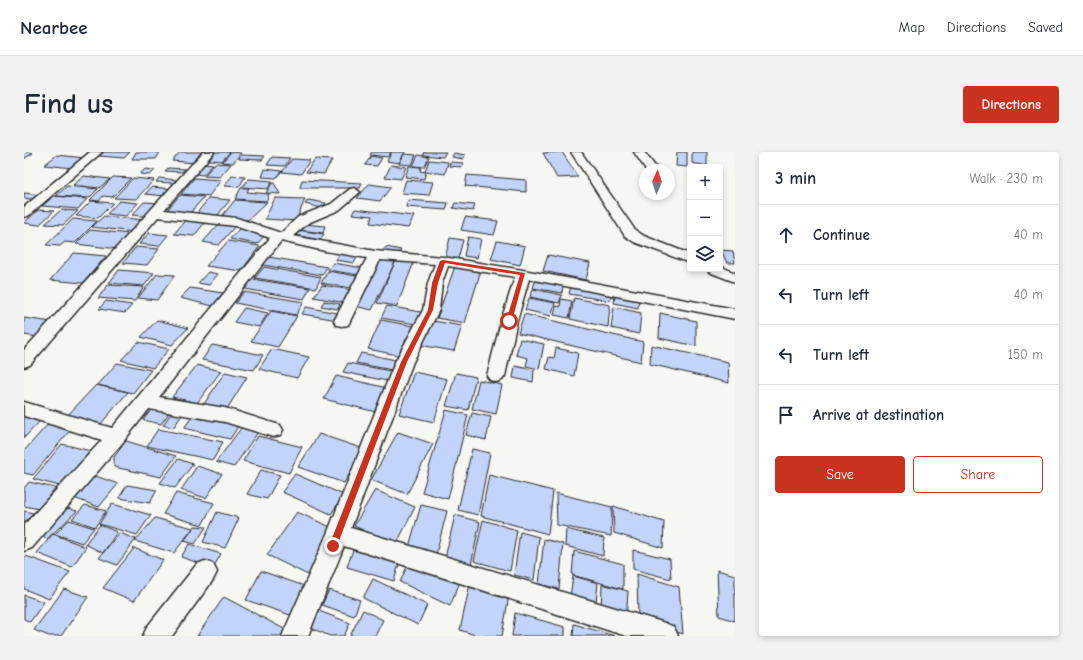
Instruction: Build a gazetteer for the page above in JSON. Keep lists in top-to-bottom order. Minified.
{"north":"top","page":{"header":"Nearbee","nav":["Map","Directions","Saved"],"buttons":["Directions",["Save","Share"]],"title":"Find us","heading":["3 min","Walk · 230 m"],"map_buttons":["+","−"],"list":[["Continue","40 m"],["Turn left","40 m"],["Turn left","150 m"],"Arrive at destination"]}}
